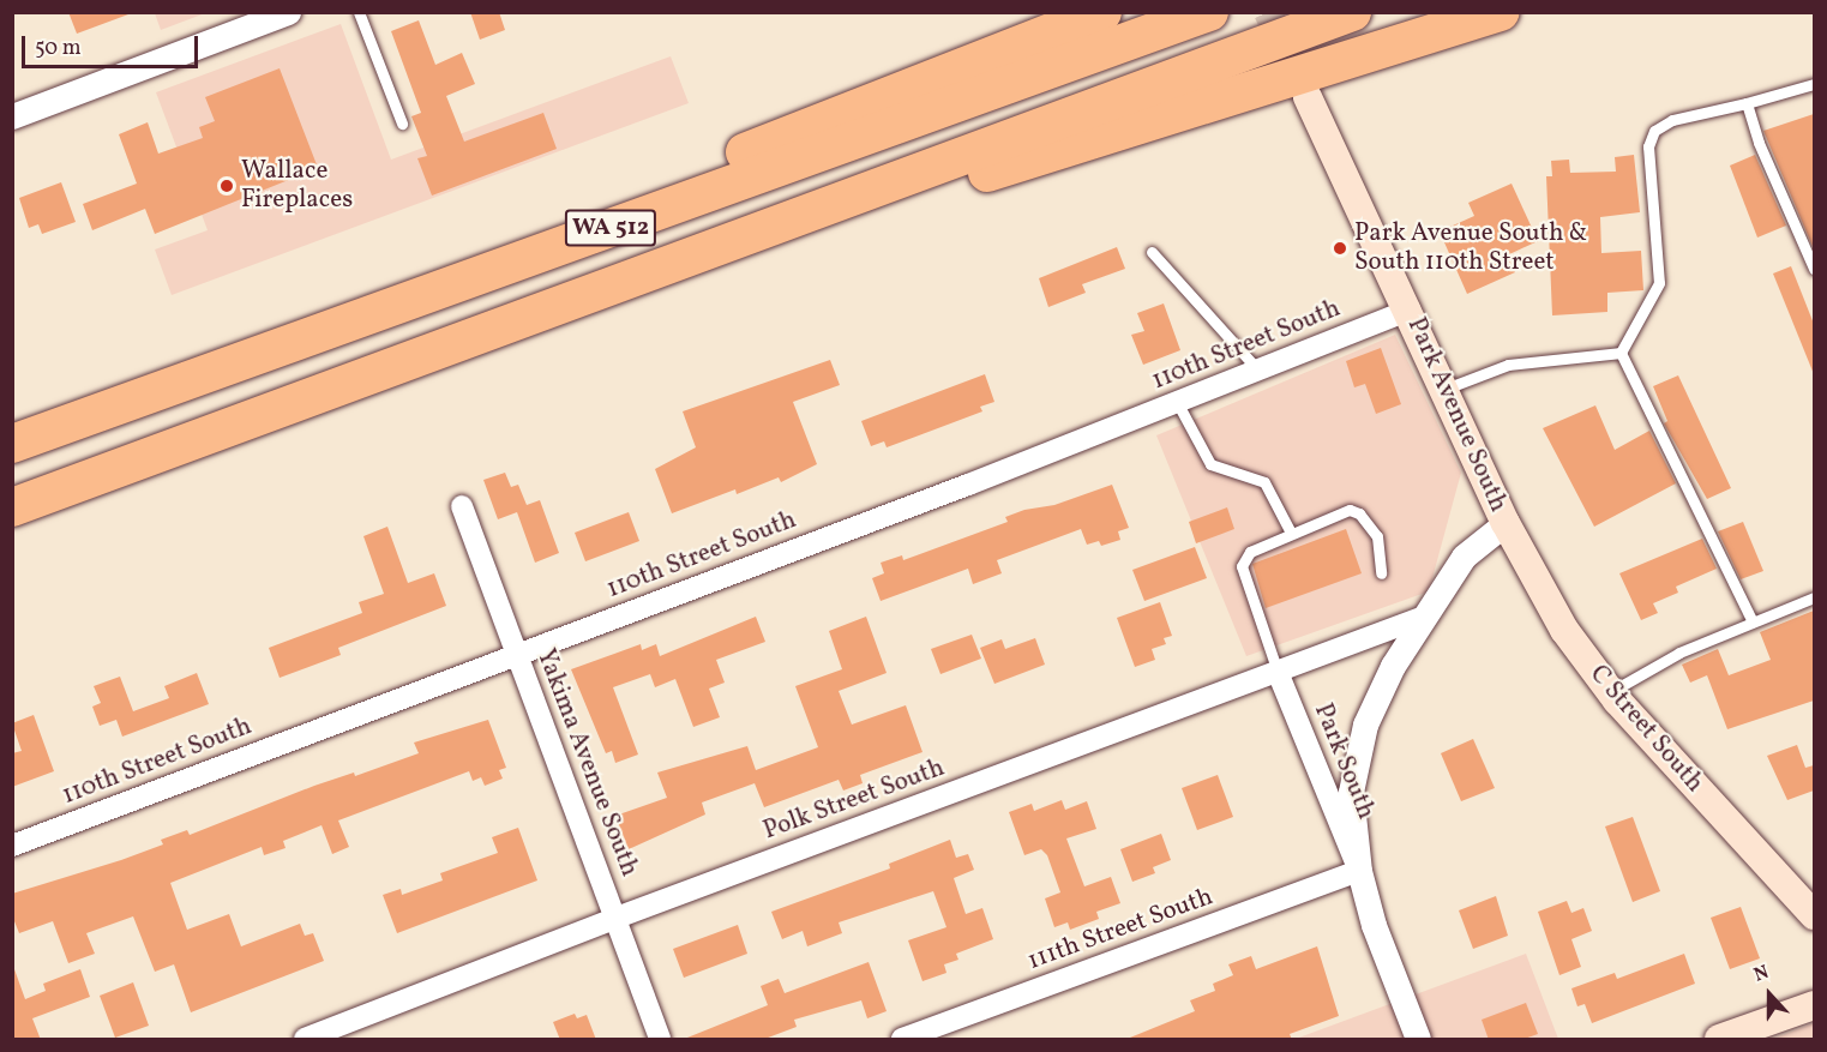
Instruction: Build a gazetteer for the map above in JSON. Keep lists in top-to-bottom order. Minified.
{"streets":{"highway":["WA 512"],"main road":["Park Avenue South","C Street South"],"street":["110th Street South","Park South","Yakima Avenue South","Polk Street South","111th Street South"]},"crossings":[["110th Street South","Park Avenue South"],["110th Street South","Yakima Avenue South"],["Park Avenue South","C Street South"],["Park Avenue South","Park South"],["Park Avenue South","Polk Street South"],["Park Avenue South","111th Street South"],["Park South","Polk Street South"],["Park South","111th Street South"],["Yakima Avenue South","Polk Street South"]],"places":["Wallace Fireplaces","Park Avenue South & South 110th Street"],"scale_bar":"50 m","north":"top"}
